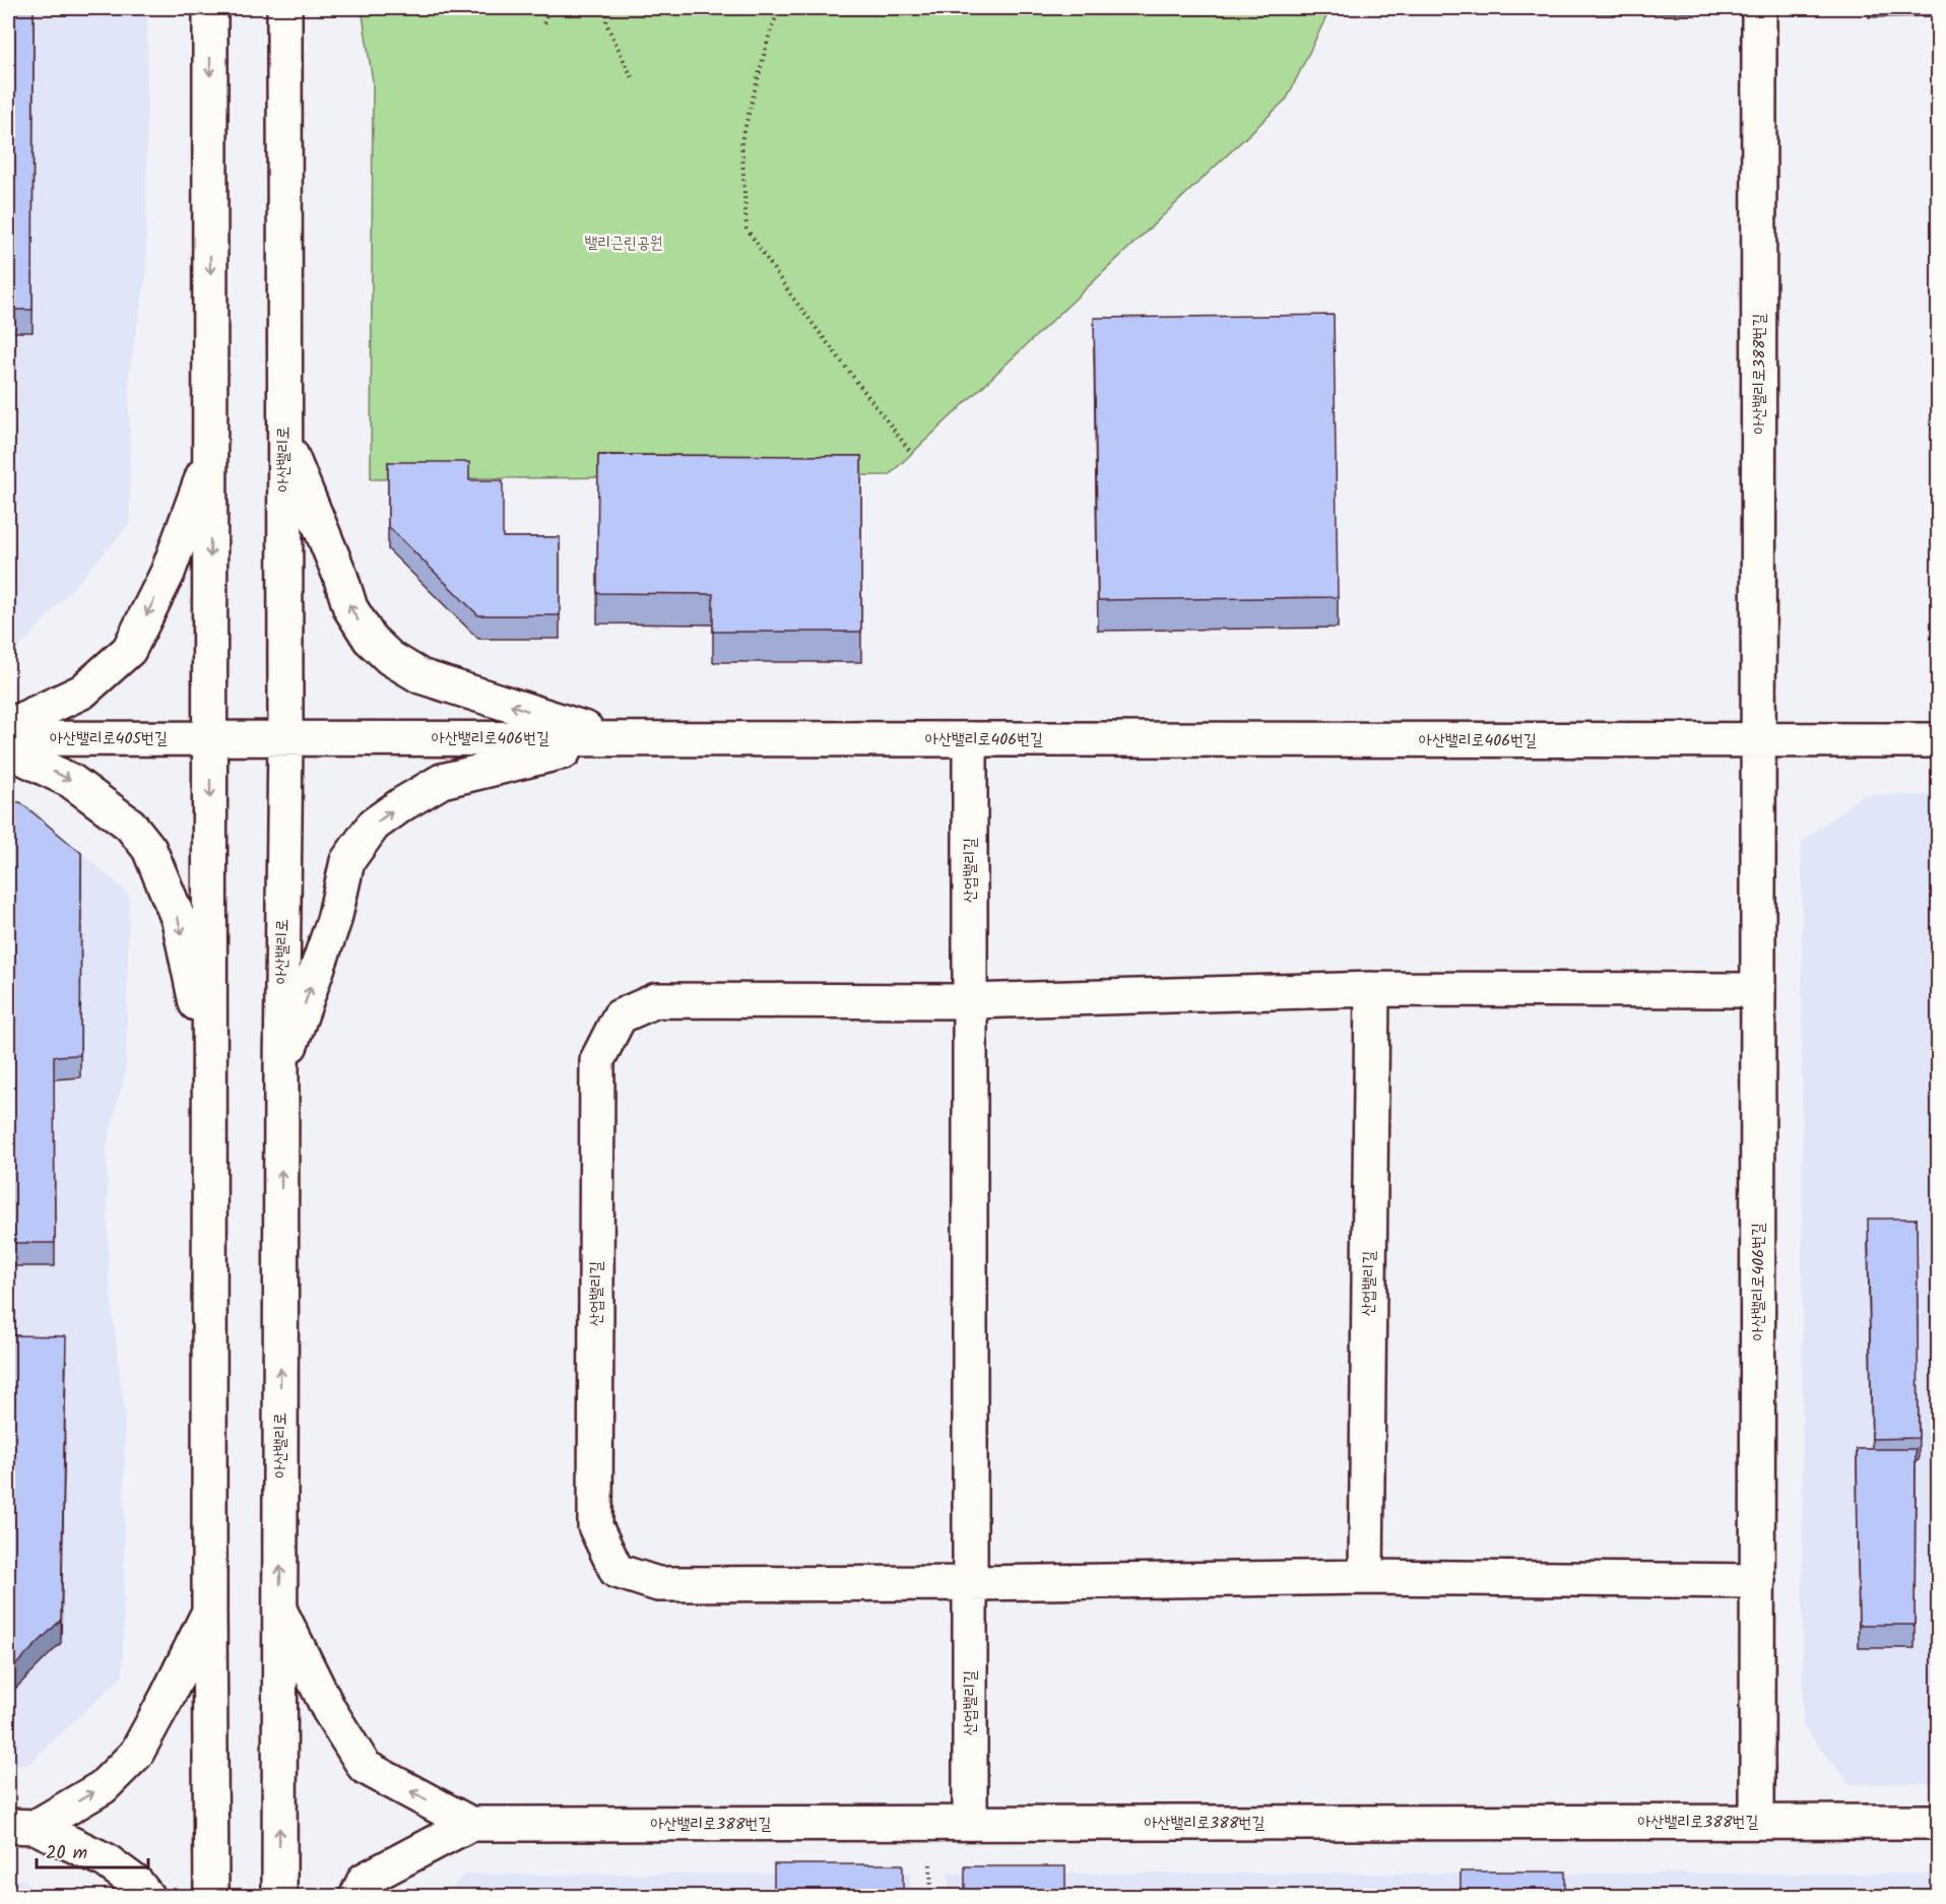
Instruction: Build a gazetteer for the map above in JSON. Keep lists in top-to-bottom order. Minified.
{"streets":{"street":["아산밸리로388번길","아산밸리로","아산밸리로405번길","아산밸리로406번길","산업밸리길"]},"crossings":[["아산밸리로388번길","아산밸리로406번길"],["아산밸리로388번길","산업밸리길"],["아산밸리로","아산밸리로406번길"],["아산밸리로405번길","아산밸리로406번길"],["아산밸리로406번길","산업밸리길"]],"parks":["밸리근린공원"],"scale_bar":"20 m"}
